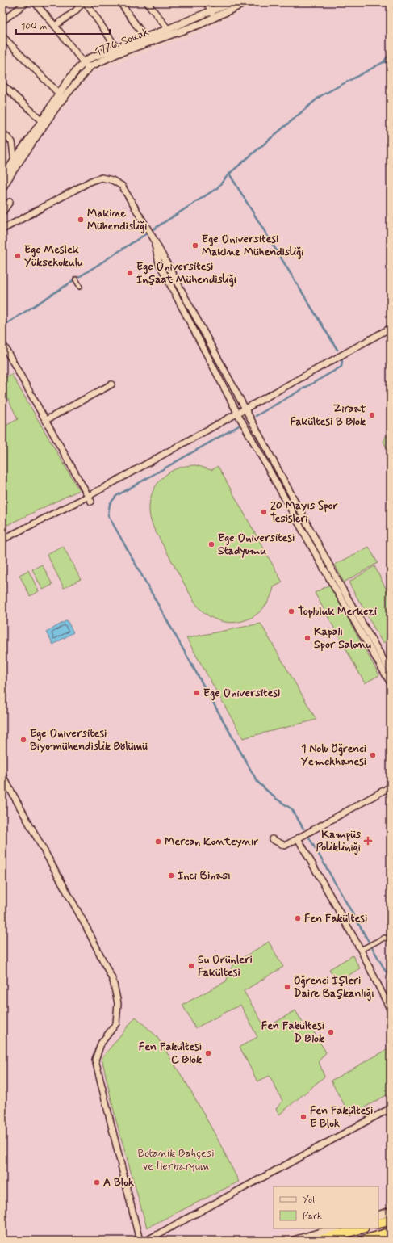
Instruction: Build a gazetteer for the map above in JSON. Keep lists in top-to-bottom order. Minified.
{"streets":{"street":["1776. Sokak"]},"parks":["Botanik Bahçesi ve Herbaryum"],"places":{"other":["Makine Mühendisliği","Ege Üniversitesi Makine Mühendisliği","Ege Meslek Yüksekokulu","Ege Üniversitesi İnşaat Mühendisliği","Ziraat Fakültesi B Blok","20 Mayıs Spor Tesisleri","Ege Üniversitesi Stadyumu","Topluluk Merkezi","Kapalı Spor Salonu","Ege Üniversitesi","Ege Üniversitesi Biyomühendislik Bölümü","1 Nolu Öğrenci Yemekhanesi","Mercan Konteynır","İnci Binası","Fen Fakültesi","Su Ürünleri Fakültesi","Öğrenci İşleri Daire Başkanlığı","Fen Fakültesi D Blok","Fen Fakültesi C Blok","Fen Fakültesi E Blok","A Blok"],"health":["Kampüs Polikliniği"]},"legend":["Yol","Park"],"scale_bar":"100 m"}
